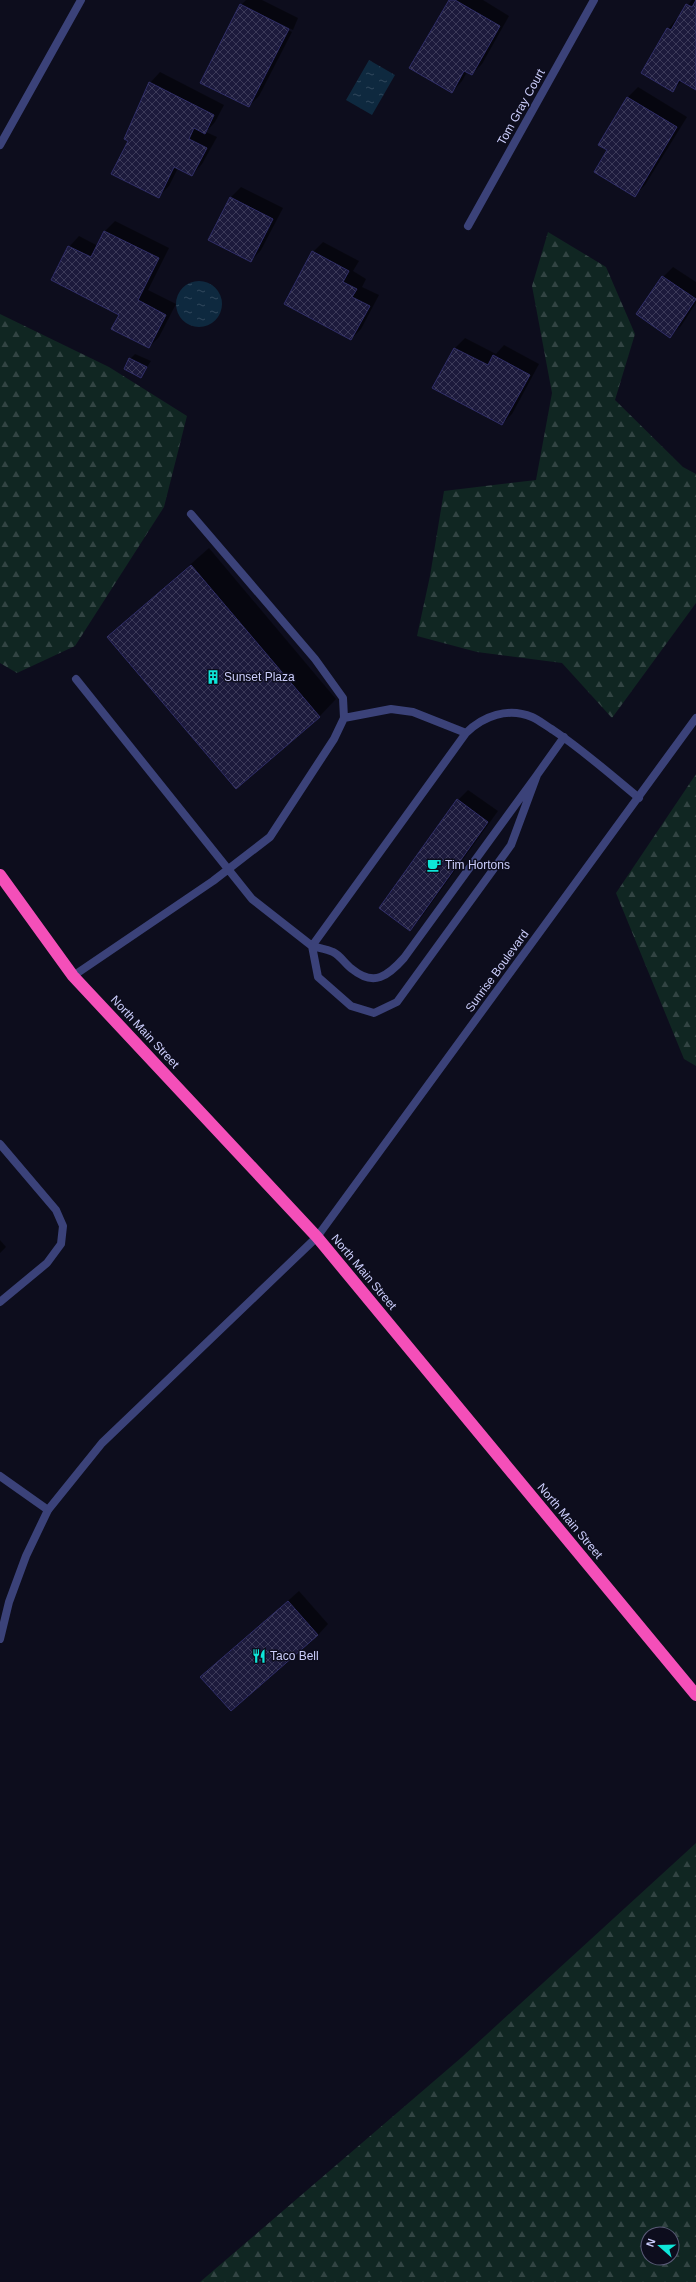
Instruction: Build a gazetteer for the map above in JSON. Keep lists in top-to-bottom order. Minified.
{"streets":{"highway":["North Main Street"],"street":["Tom Gray Court","Sunrise Boulevard"]},"crossings":[["Sunrise Boulevard","North Main Street"]],"places":{"building":["Sunset Plaza"],"cafe":["Tim Hortons"],"restaurant":["Taco Bell"]},"north":"left"}
